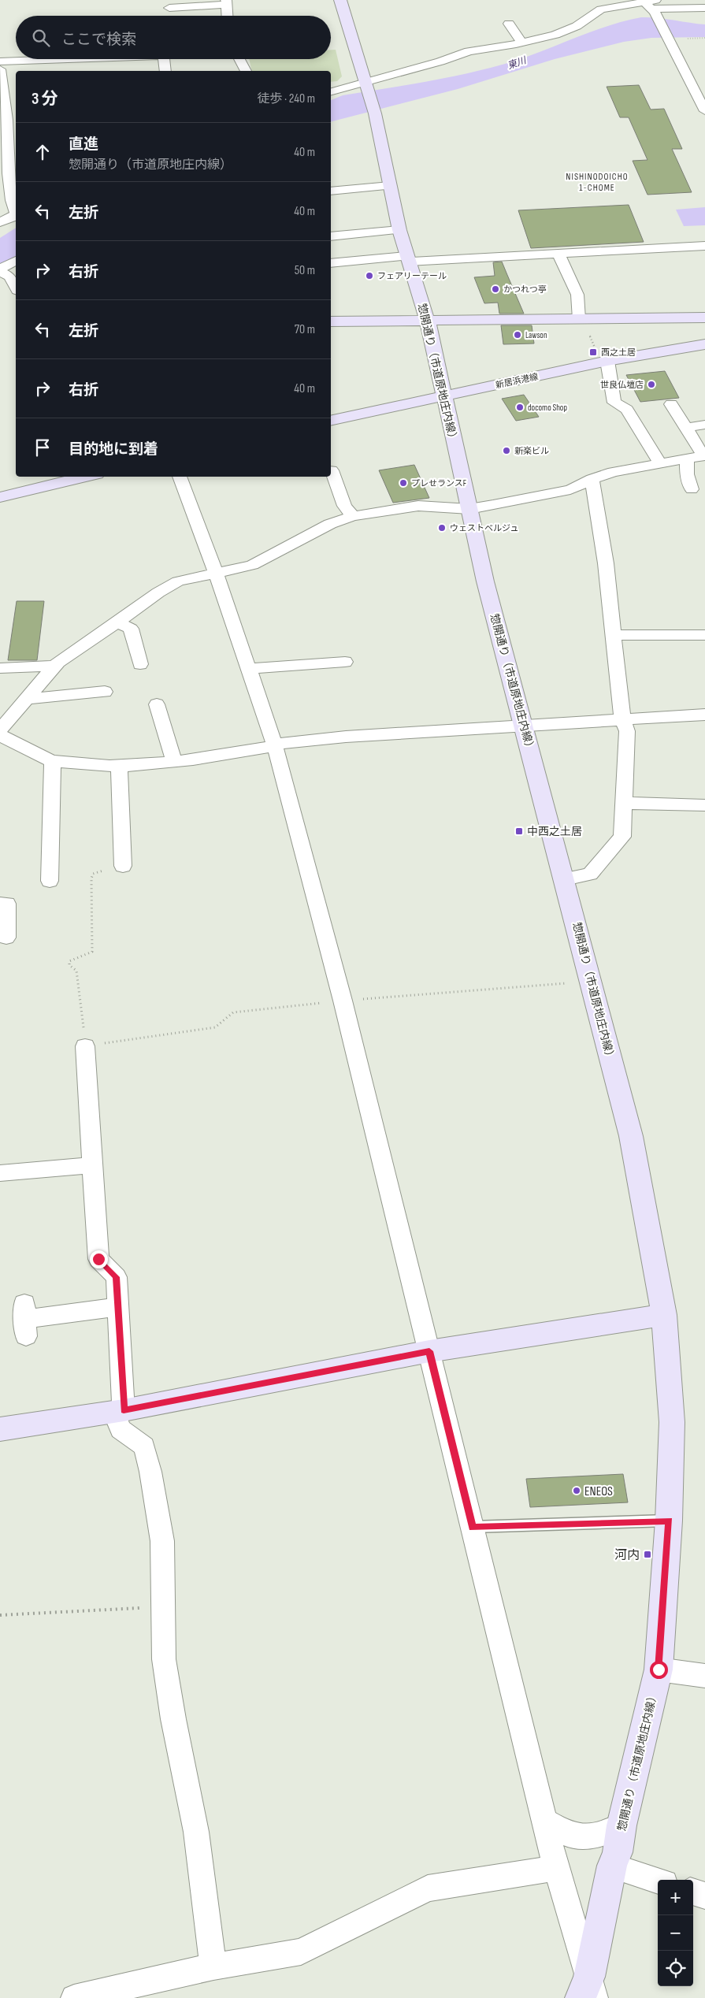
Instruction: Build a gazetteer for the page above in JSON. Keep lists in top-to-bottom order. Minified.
{"streets":{"street":["惣開通り（市道原地庄内線）","新居浜港線"]},"crossings":[["惣開通り（市道原地庄内線）","新居浜港線"]],"districts":["NISHINODOICHO 1-CHOME"],"water":["東川"],"places":{"other":["フェアリーテール","かつれつ亭","Lawson","世良仏壇店","docomo Shop","新楽ビル","プレせランスF","ウェストベルジュ","ENEOS"],"transit":["西之土居","中西之土居","河内"]},"page":{"search":"ここで検索","heading":["3 分","徒歩 · 240 m"],"list":[["直進","惣開通り（市道原地庄内線）","40 m"],["左折","40 m"],["右折","50 m"],["左折","70 m"],["右折","40 m"],"目的地に到着"],"map_buttons":["+","−"]}}
